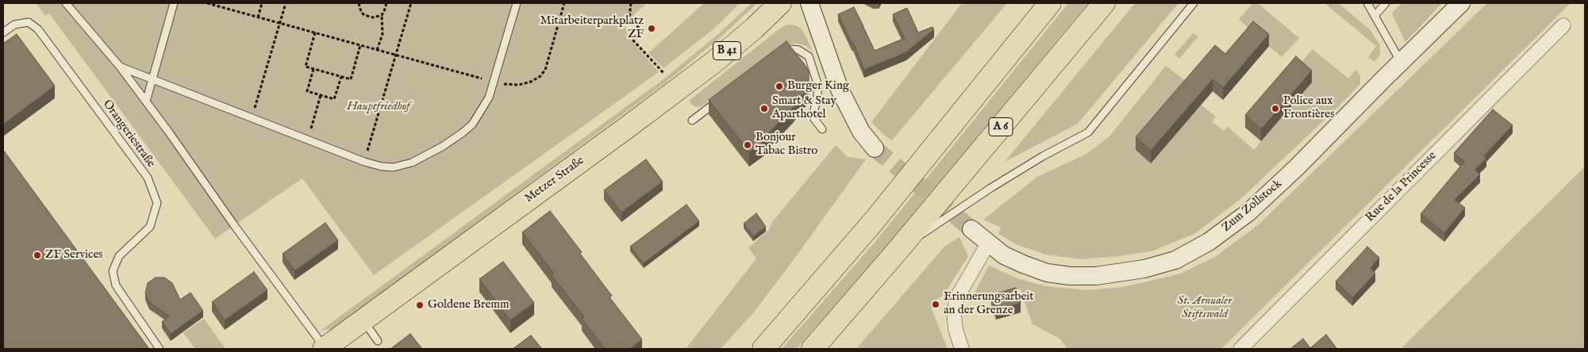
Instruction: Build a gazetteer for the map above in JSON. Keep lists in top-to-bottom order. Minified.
{"streets":{"main road":["B 41","A 6","Metzer Straße"],"street":["Rue de la Princesse","Zum Zollstock"],"lane":["Orangeriestraße"]},"parks":["Hauptfriedhof","St. Arnualer Stiftswald"],"places":["Mitarbeiterparkplatz ZF","Burger King","Smart & Stay Aparthotel","Police aux Frontières","Bonjour Tabac Bistro","ZF Services","Erinnerungsarbeit an der Grenze","Goldene Bremm"]}
